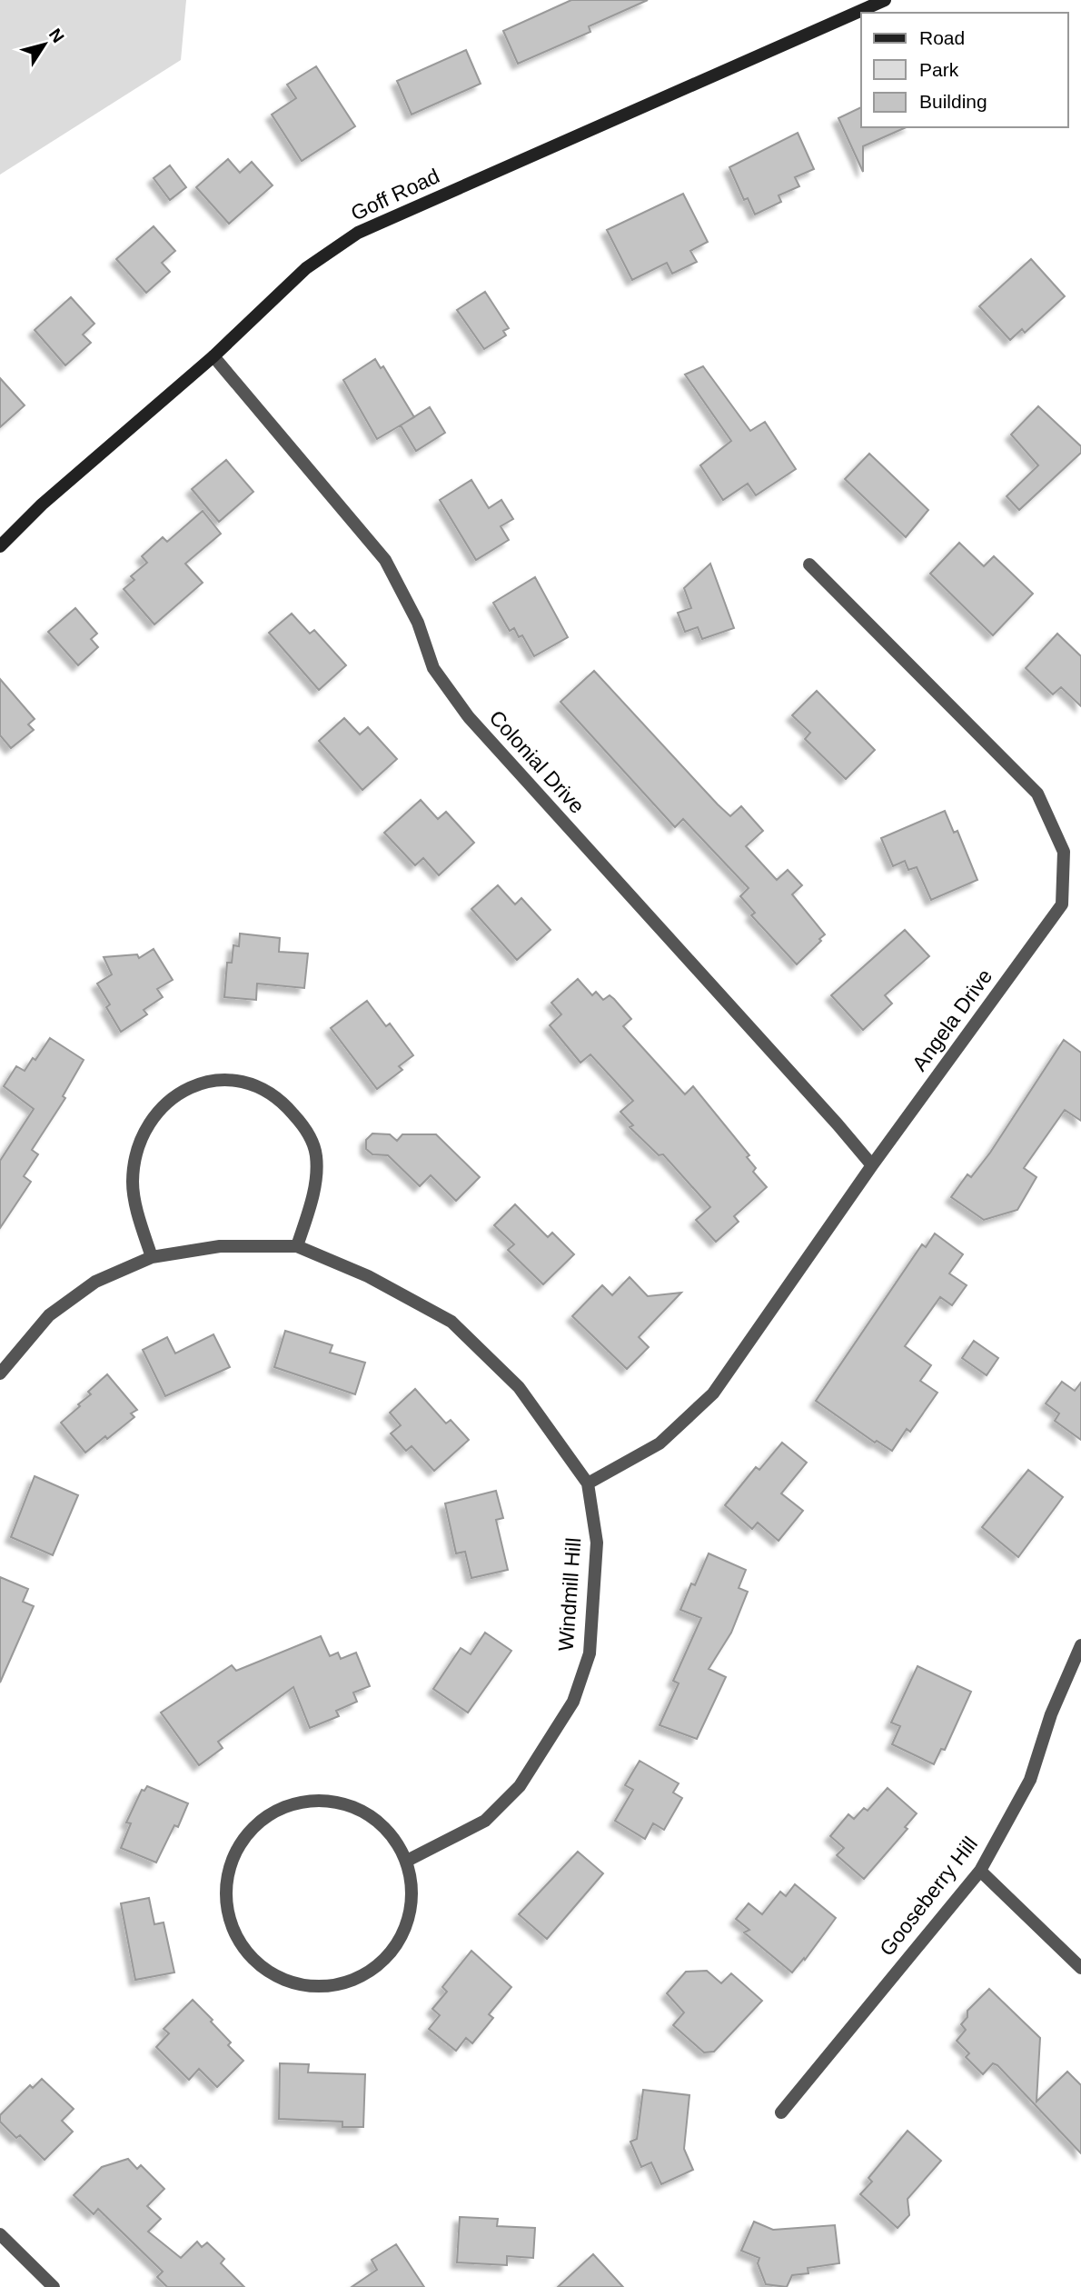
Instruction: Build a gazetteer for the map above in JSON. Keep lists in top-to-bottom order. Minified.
{"streets":{"street":["Goff Road","Colonial Drive","Angela Drive","Windmill Hill","Gooseberry Hill"]},"crossings":[["Goff Road","Colonial Drive"],["Colonial Drive","Angela Drive"],["Angela Drive","Windmill Hill"]],"legend":["Road","Park","Building"],"north":"top right"}
